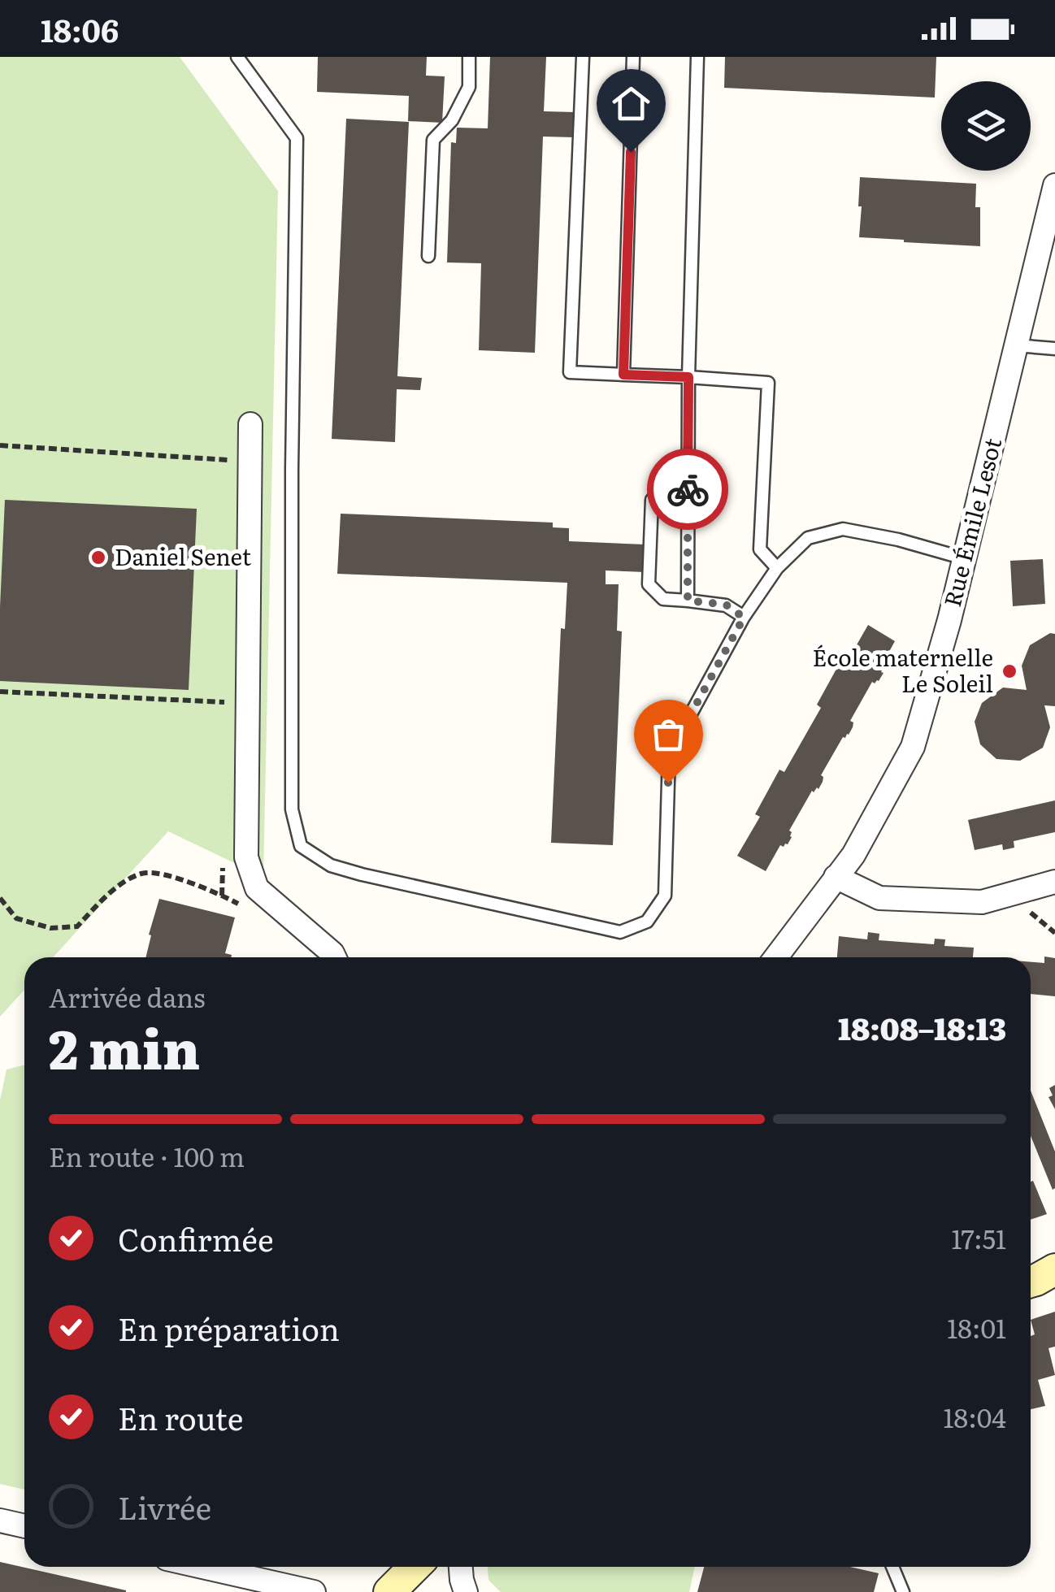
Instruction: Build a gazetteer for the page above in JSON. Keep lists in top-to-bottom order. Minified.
{"streets":{"street":["Rue Émile Lesot"]},"places":["Daniel Senet","École maternelle Le Soleil"],"page":{"status":"18:06","heading":["2 min","Arrivée dans","18:08–18:13"],"bar":"En route · 100 m","list":[["Confirmée","17:51"],["En préparation","18:01"],["En route","18:04"],"Livrée"]}}
